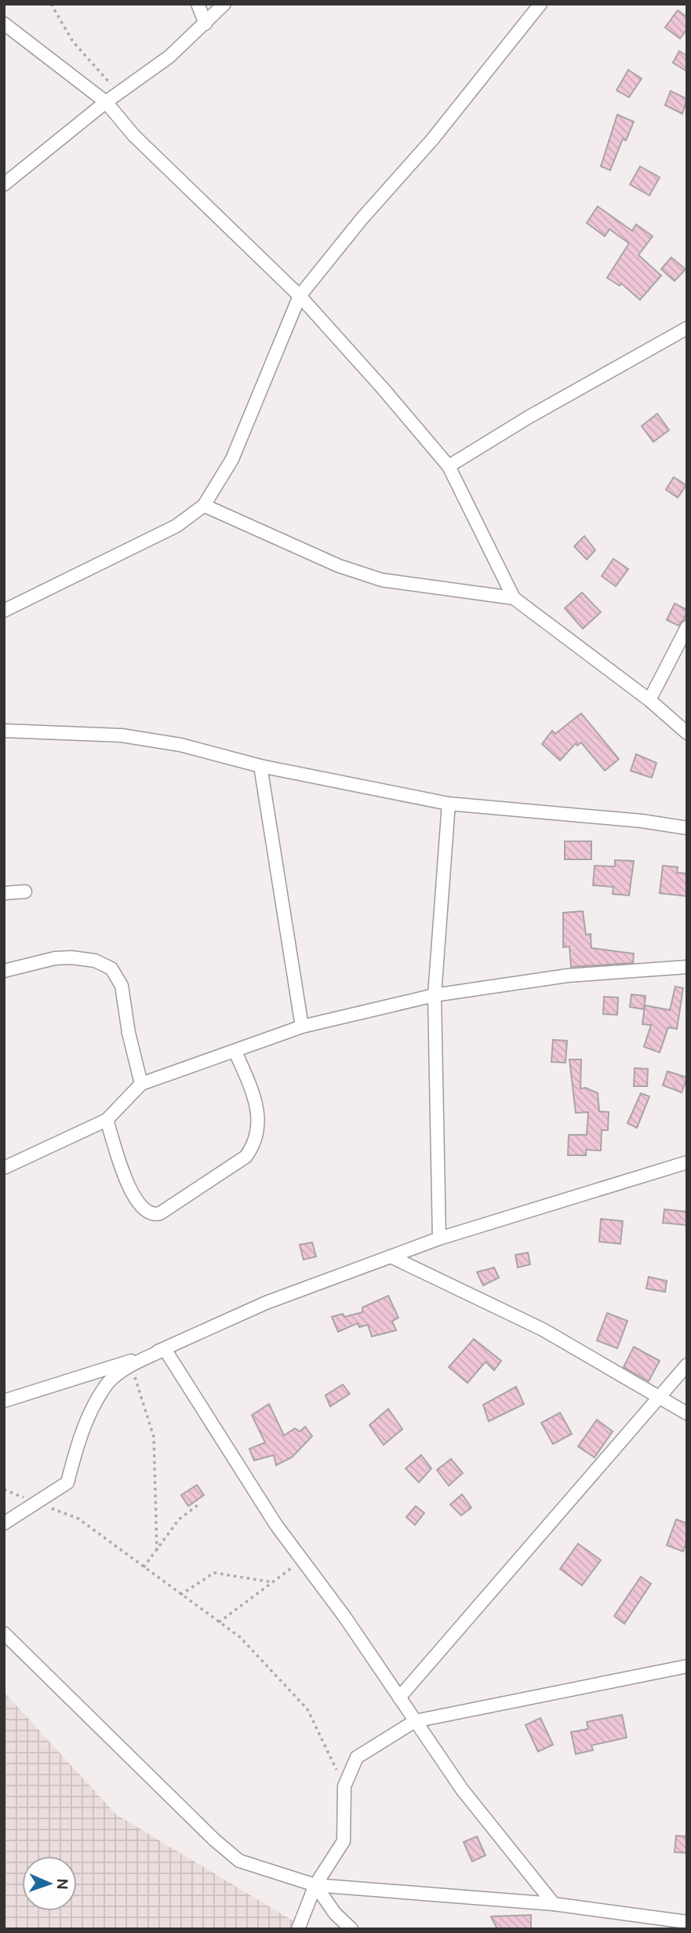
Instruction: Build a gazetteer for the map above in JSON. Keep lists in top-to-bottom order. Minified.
{"north":"right"}
